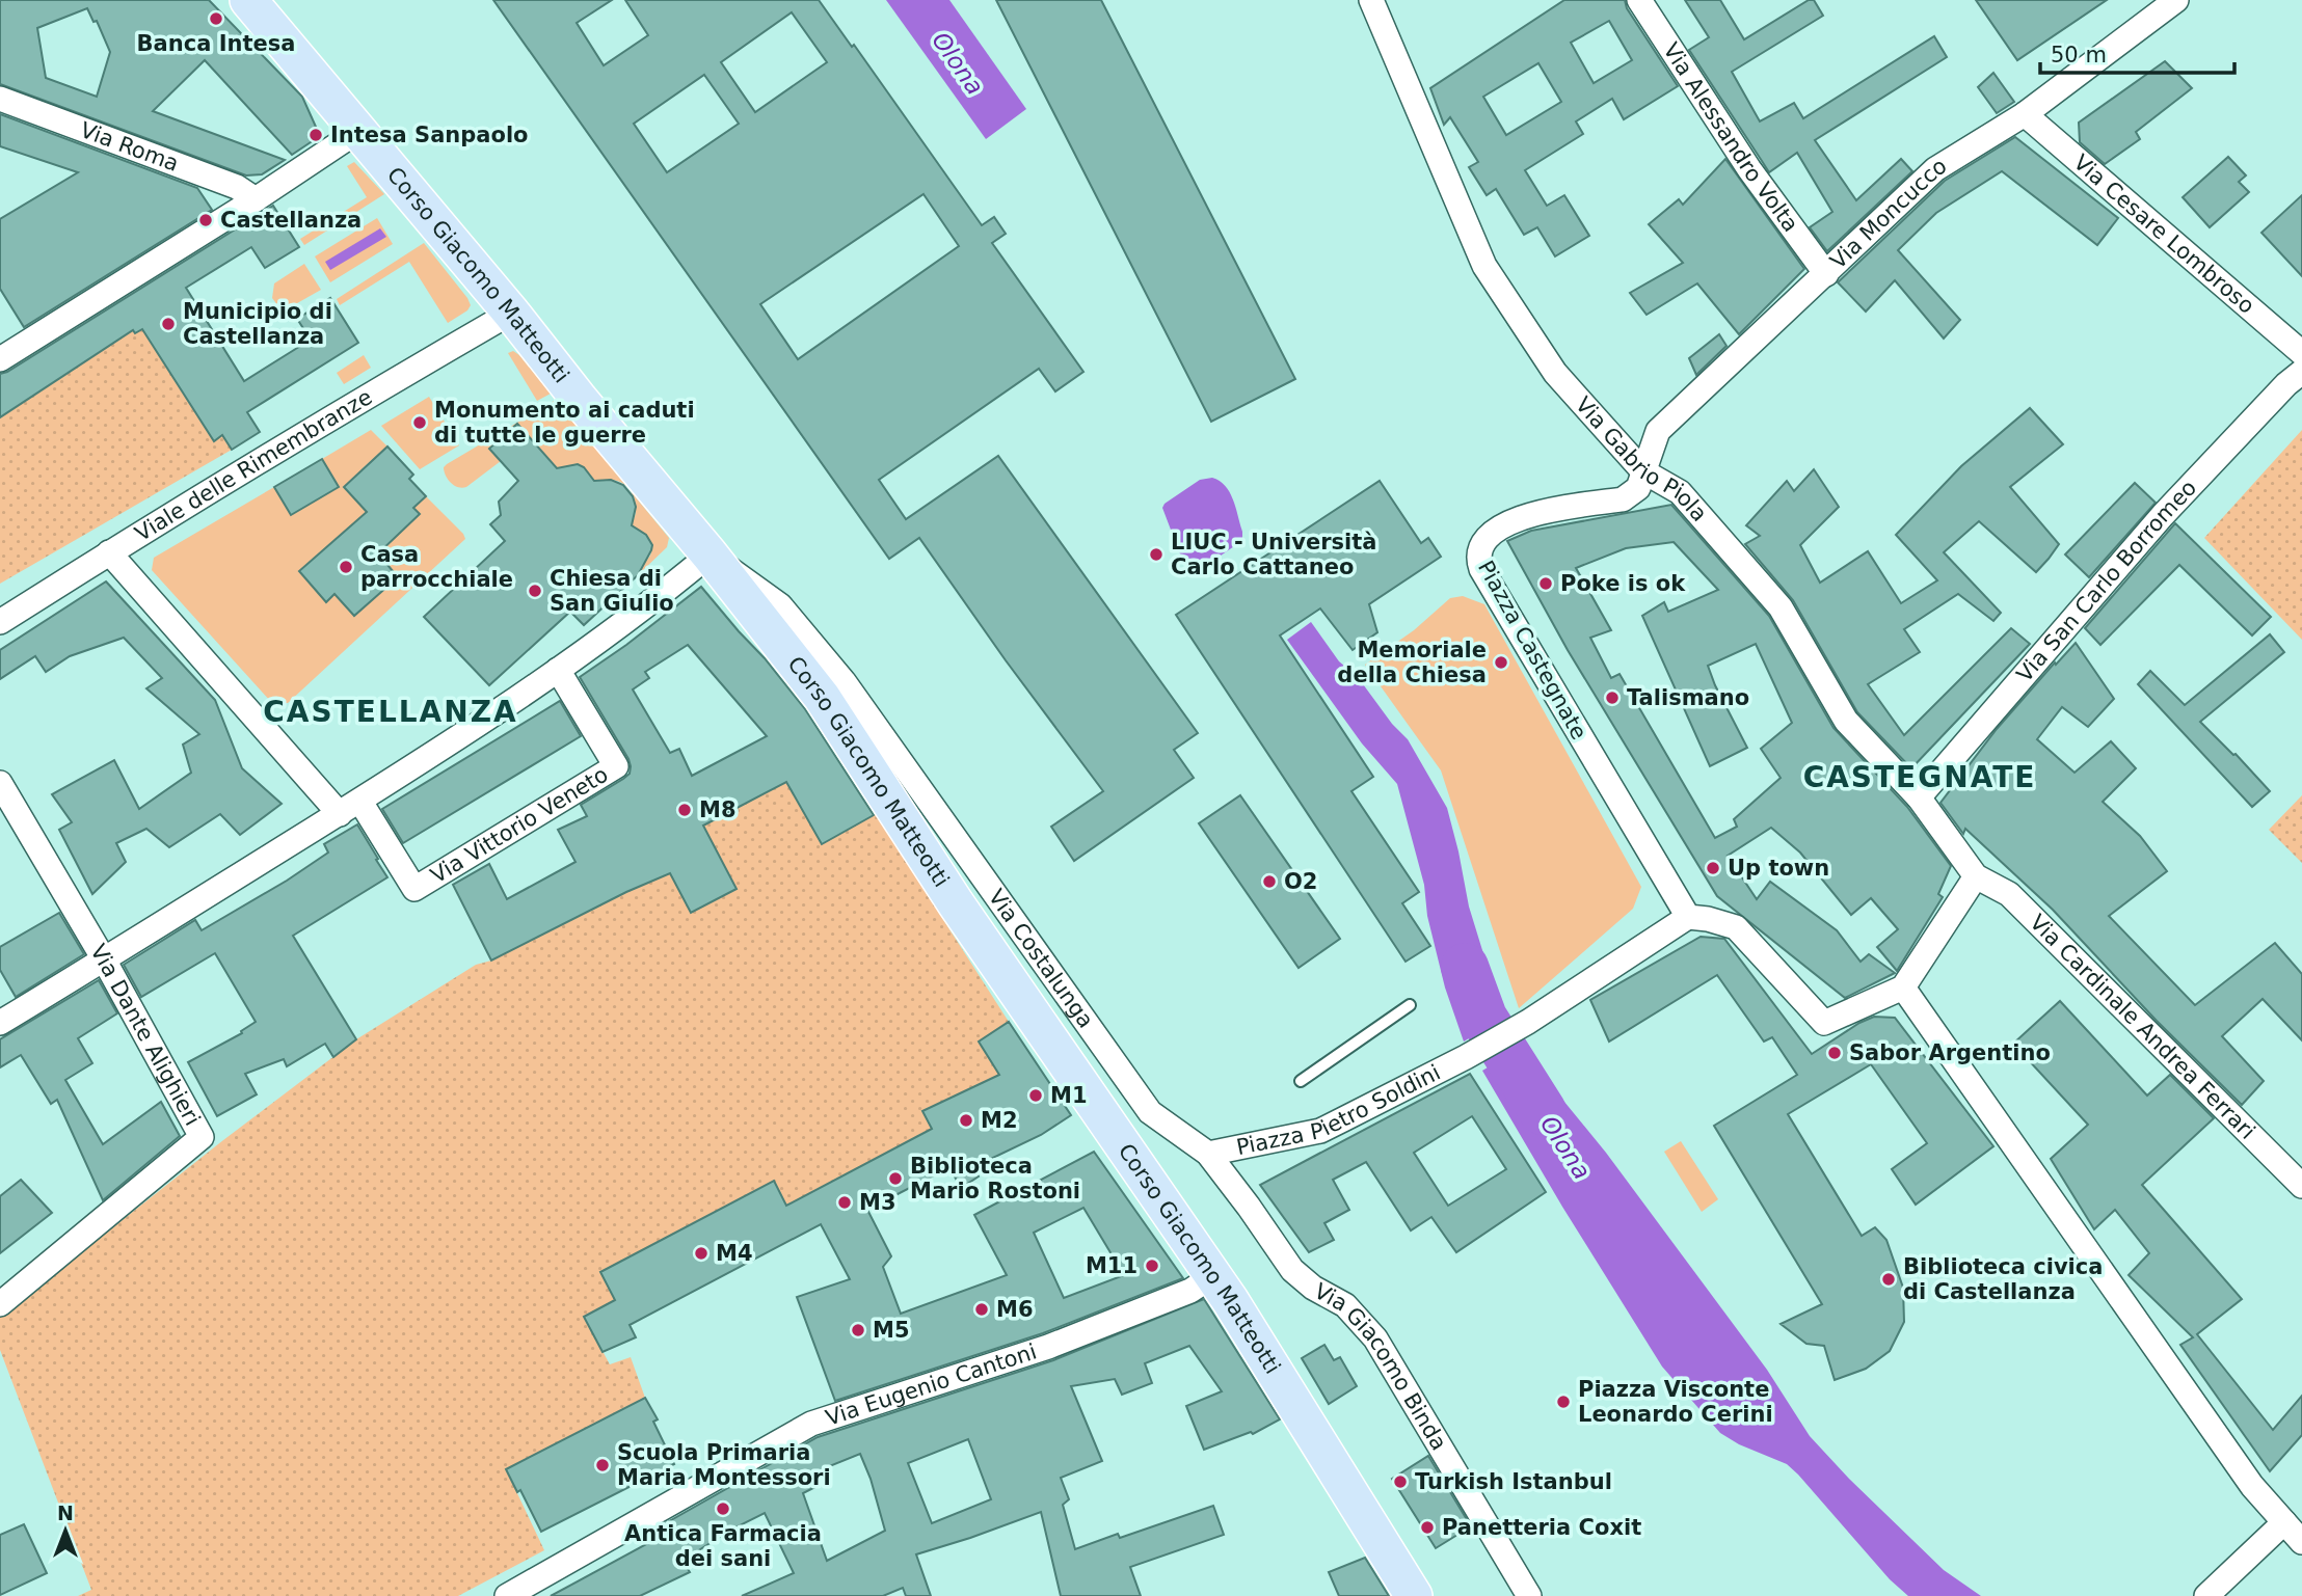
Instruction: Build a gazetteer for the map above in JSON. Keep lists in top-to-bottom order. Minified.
{"streets":{"main road":["Corso Giacomo Matteotti"],"street":["Via Alessandro Volta","Via Roma","Via Moncucco","Via Cesare Lombroso","Via Gabrio Piola","Viale delle Rimembranze","Via San Carlo Borromeo","Piazza Castegnate","Via Vittorio Veneto","Via Costalunga","Via Cardinale Andrea Ferrari","Via Dante Alighieri","Piazza Pietro Soldini","Via Giacomo Binda","Via Eugenio Cantoni"]},"crossings":[["Via Alessandro Volta","Via Moncucco"],["Via Moncucco","Via Cesare Lombroso"],["Via Moncucco","Via Gabrio Piola"],["Via Moncucco","Piazza Castegnate"],["Corso Giacomo Matteotti","Viale delle Rimembranze"],["Corso Giacomo Matteotti","Via Costalunga"],["Corso Giacomo Matteotti","Via Eugenio Cantoni"],["Via Gabrio Piola","Via San Carlo Borromeo"],["Via Gabrio Piola","Piazza Castegnate"],["Via Gabrio Piola","Via Cardinale Andrea Ferrari"],["Piazza Castegnate","Piazza Pietro Soldini"],["Via Costalunga","Piazza Pietro Soldini"],["Via Costalunga","Via Giacomo Binda"],["Piazza Pietro Soldini","Via Giacomo Binda"]],"districts":["CASTELLANZA","CASTEGNATE"],"water":["Olona"],"places":["Banca Intesa","Intesa Sanpaolo","Castellanza","Municipio di Castellanza","Monumento ai caduti di tutte le guerre","LIUC - Università Carlo Cattaneo","Casa parrocchiale","Poke is ok","Chiesa di San Giulio","Memoriale della Chiesa","Talismano","M8","Up town","O2","Sabor Argentino","M1","M2","Biblioteca Mario Rostoni","M3","M4","M11","Biblioteca civica di Castellanza","M6","M5","Piazza Visconte Leonardo Cerini","Scuola Primaria Maria Montessori","Turkish Istanbul","Antica Farmacia dei sani","Panetteria Coxit"],"scale_bar":"50 m","north":"top"}
